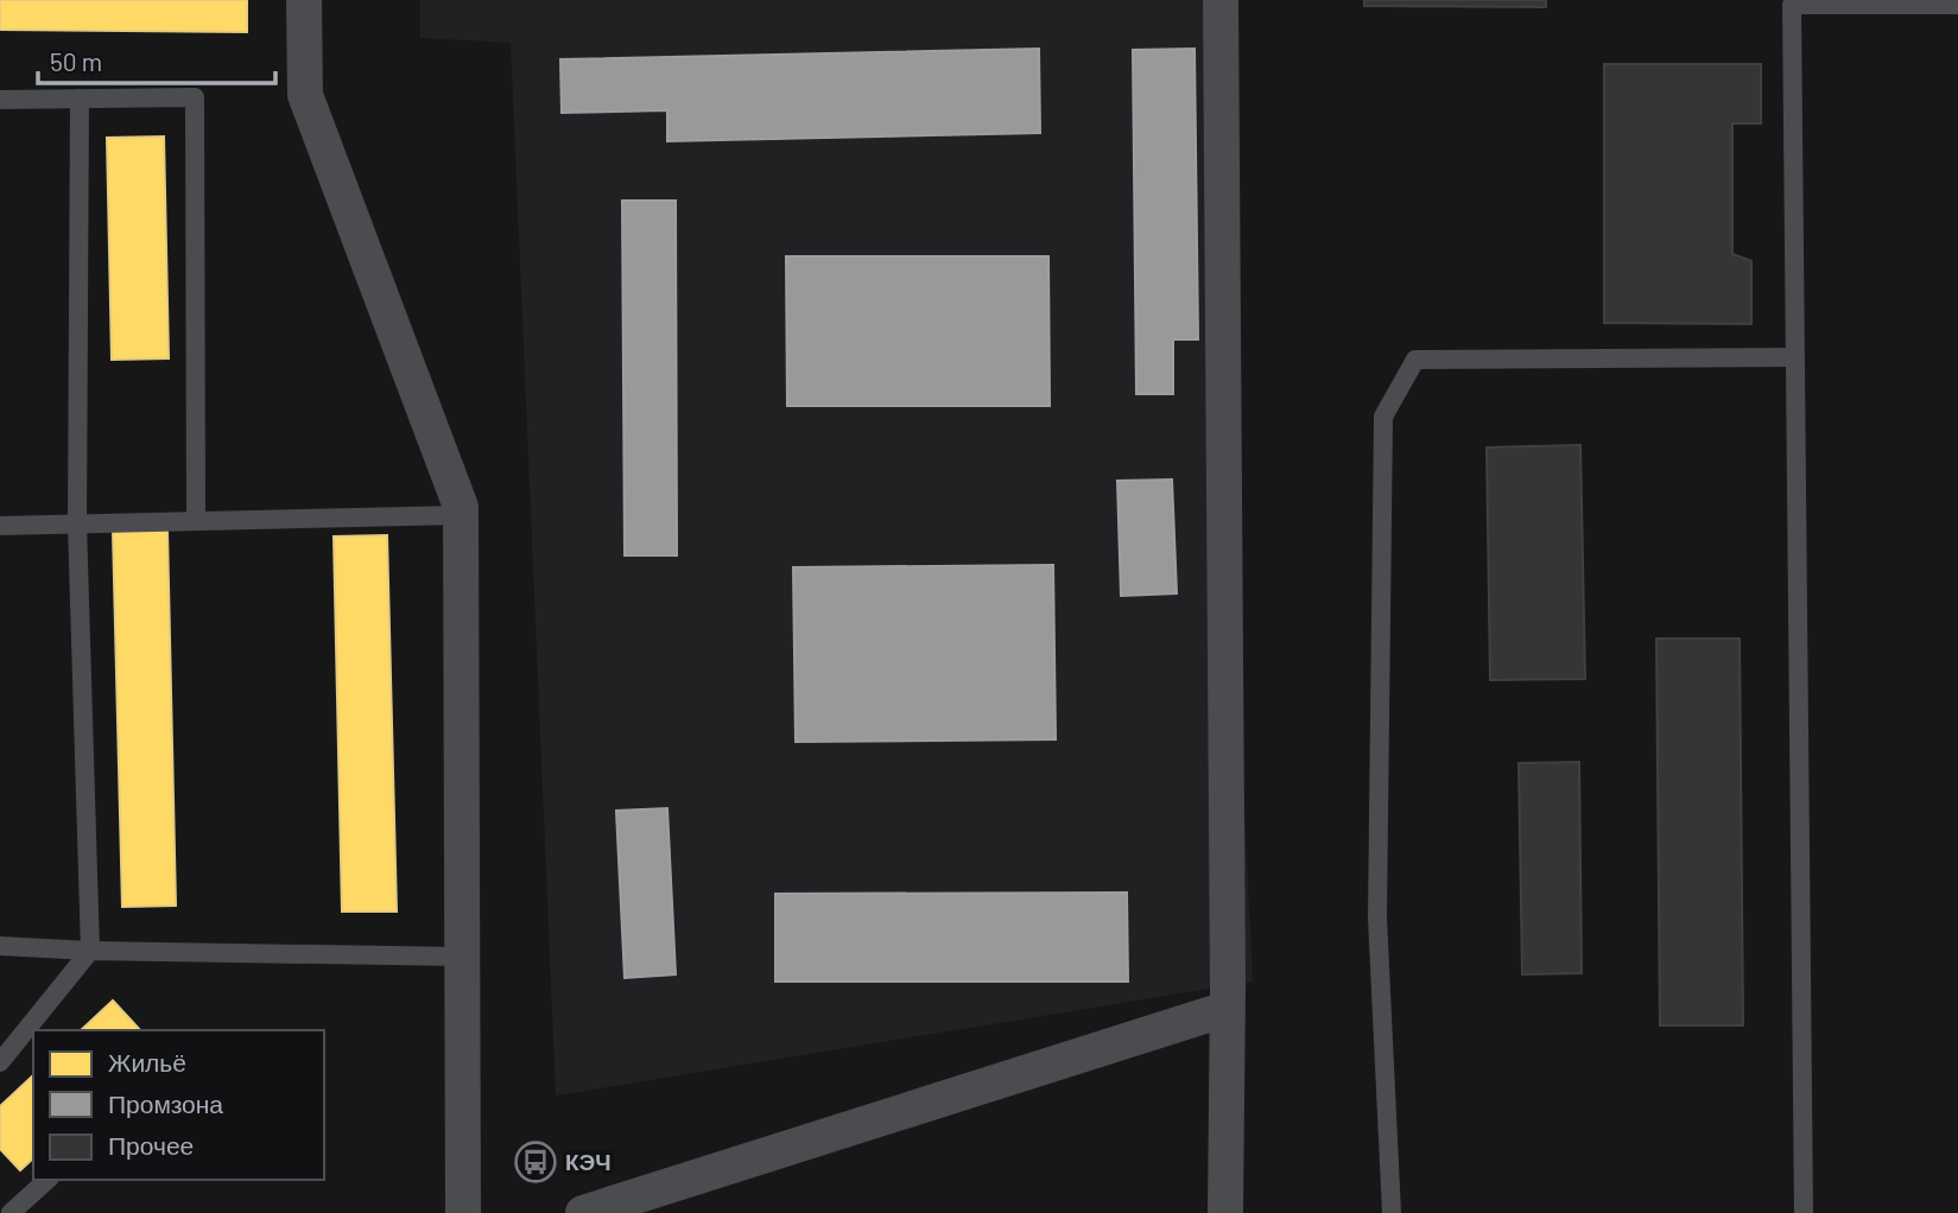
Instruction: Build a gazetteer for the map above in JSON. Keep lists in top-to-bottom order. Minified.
{"places":{"bus stop":["КЭЧ"]},"legend":["Жильё","Промзона","Прочее"],"scale_bar":"50 m"}
